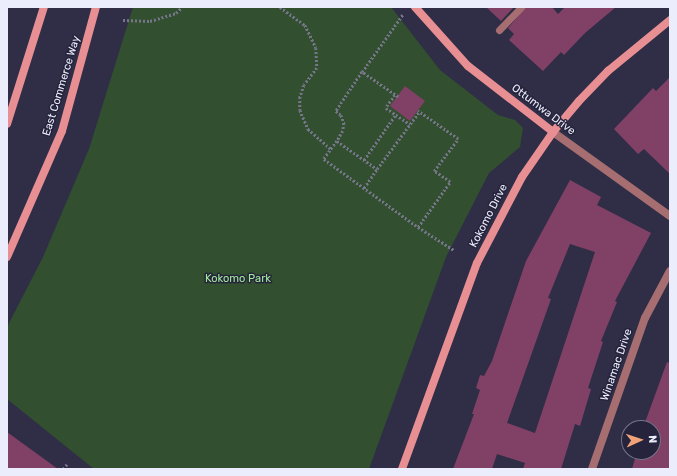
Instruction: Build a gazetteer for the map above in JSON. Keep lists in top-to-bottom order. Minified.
{"streets":{"street":["East Commerce Way","Ottumwa Drive","Kokomo Drive","Winamac Drive"]},"crossings":[["Ottumwa Drive","Kokomo Drive"]],"parks":["Kokomo Park"],"north":"right"}
